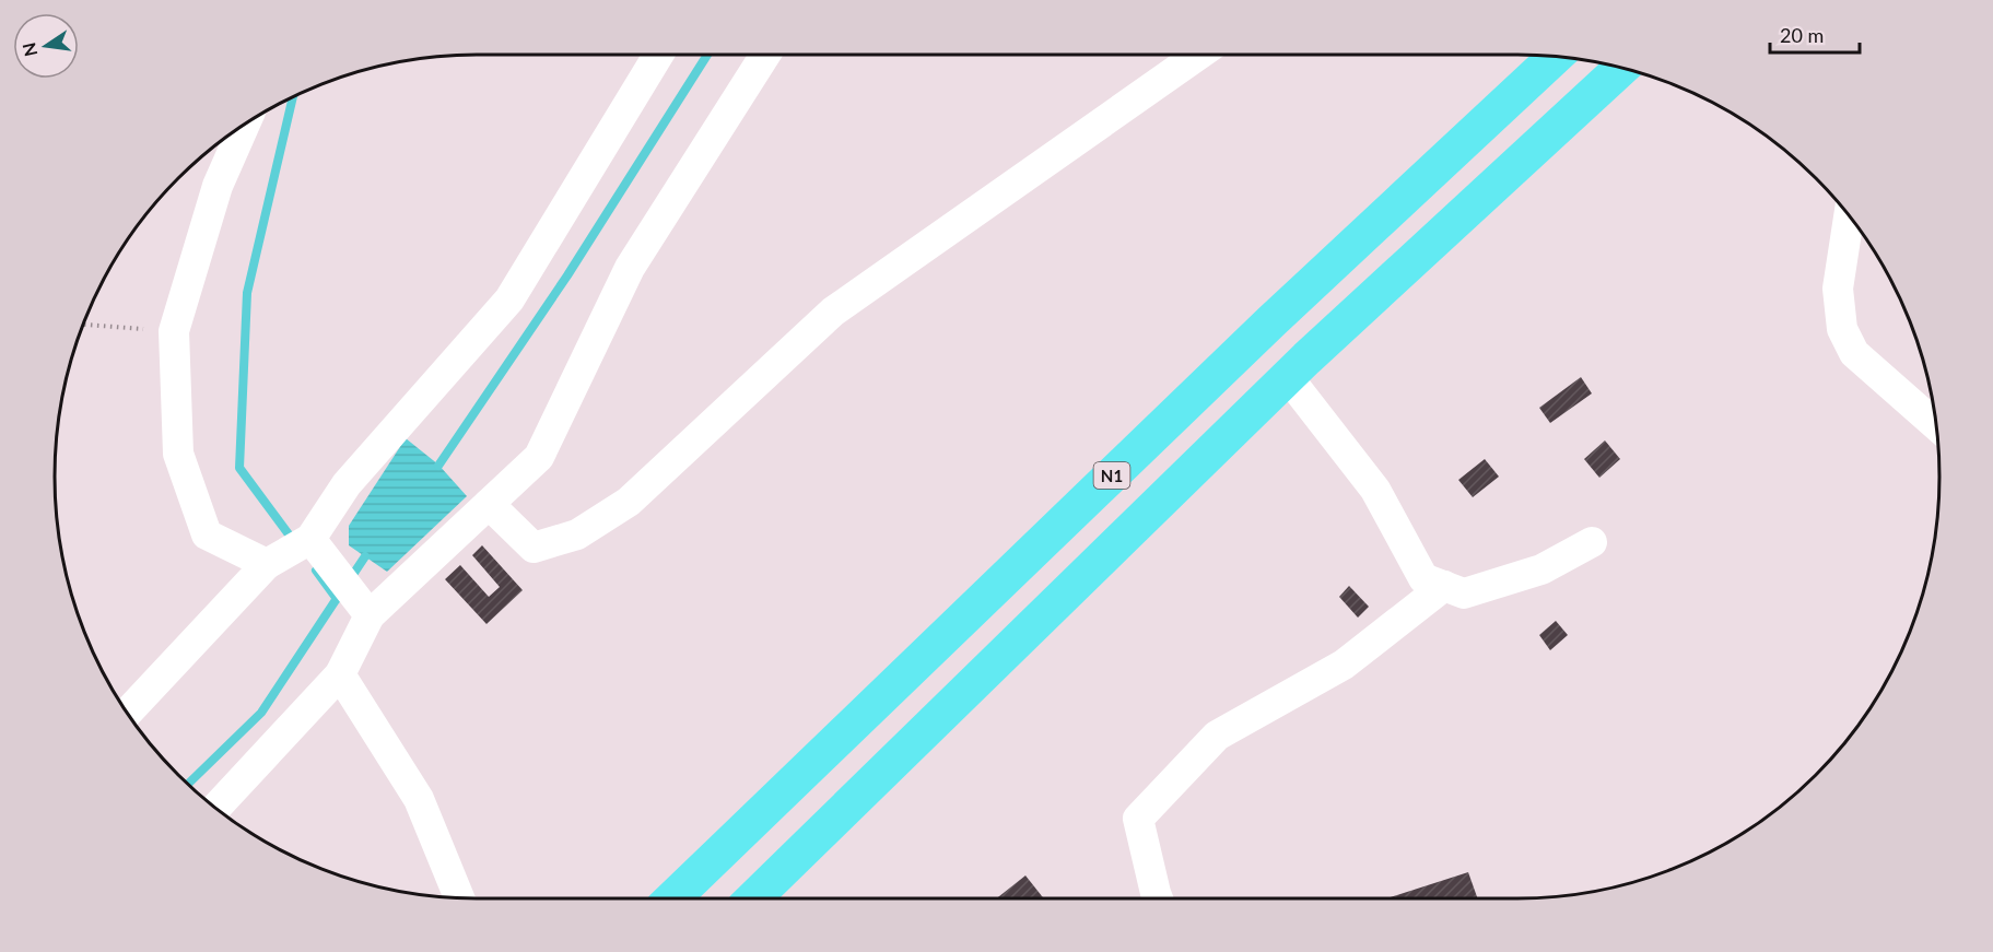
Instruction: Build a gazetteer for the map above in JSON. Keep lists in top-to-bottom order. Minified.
{"streets":{"highway":["N1"]},"scale_bar":"20 m","north":"left"}
